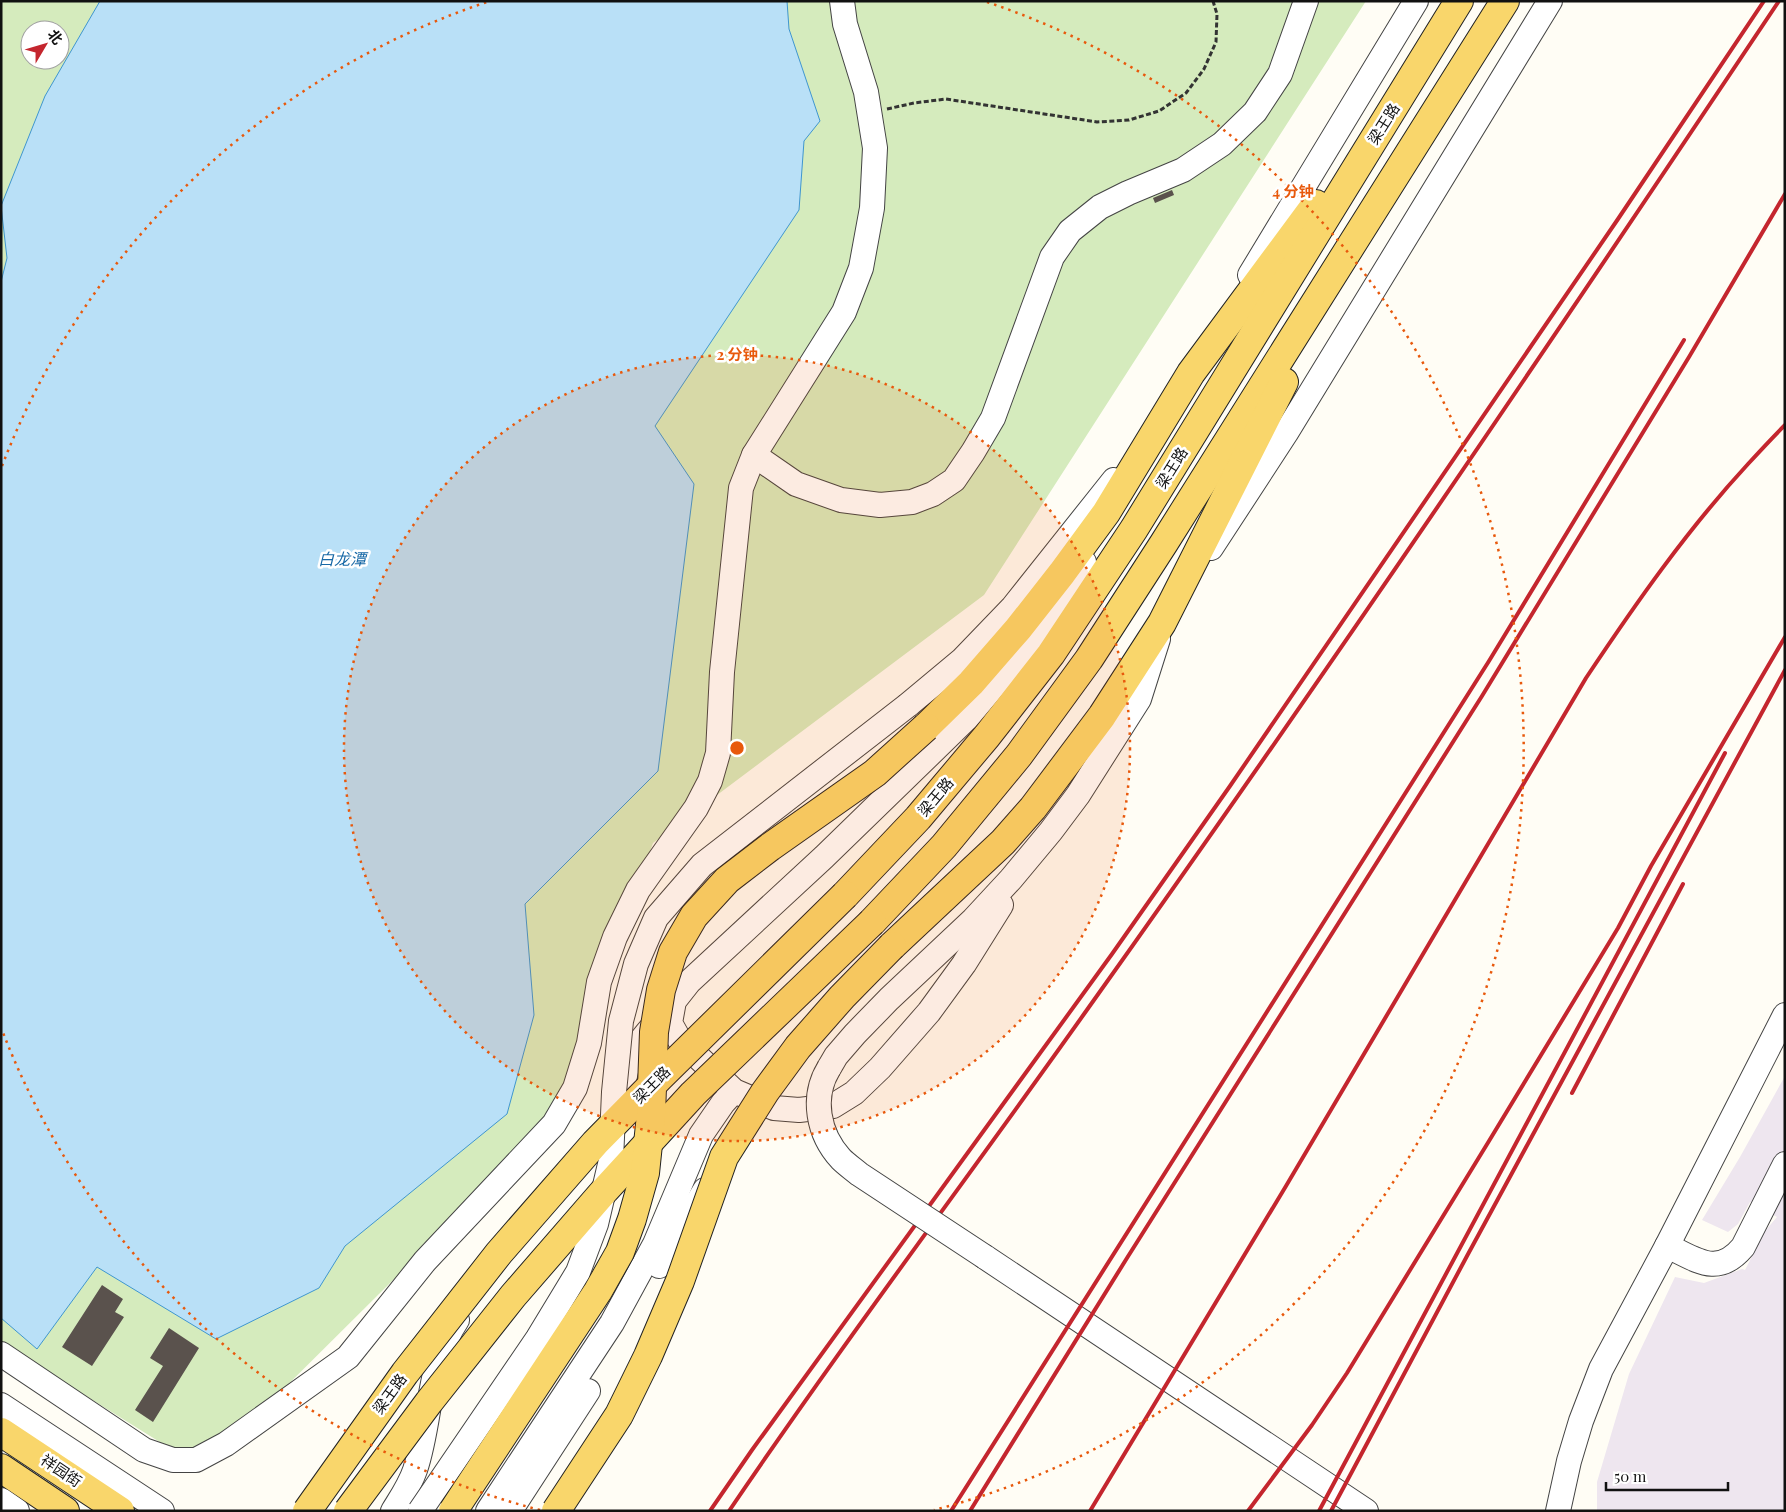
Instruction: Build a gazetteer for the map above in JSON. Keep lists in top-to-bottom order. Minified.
{"streets":{"main road":["梁王路","祥园街"]},"water":["白龙潭"],"scale_bar":"50 m","north":"top right","rings":["4 分钟","2 分钟"]}
